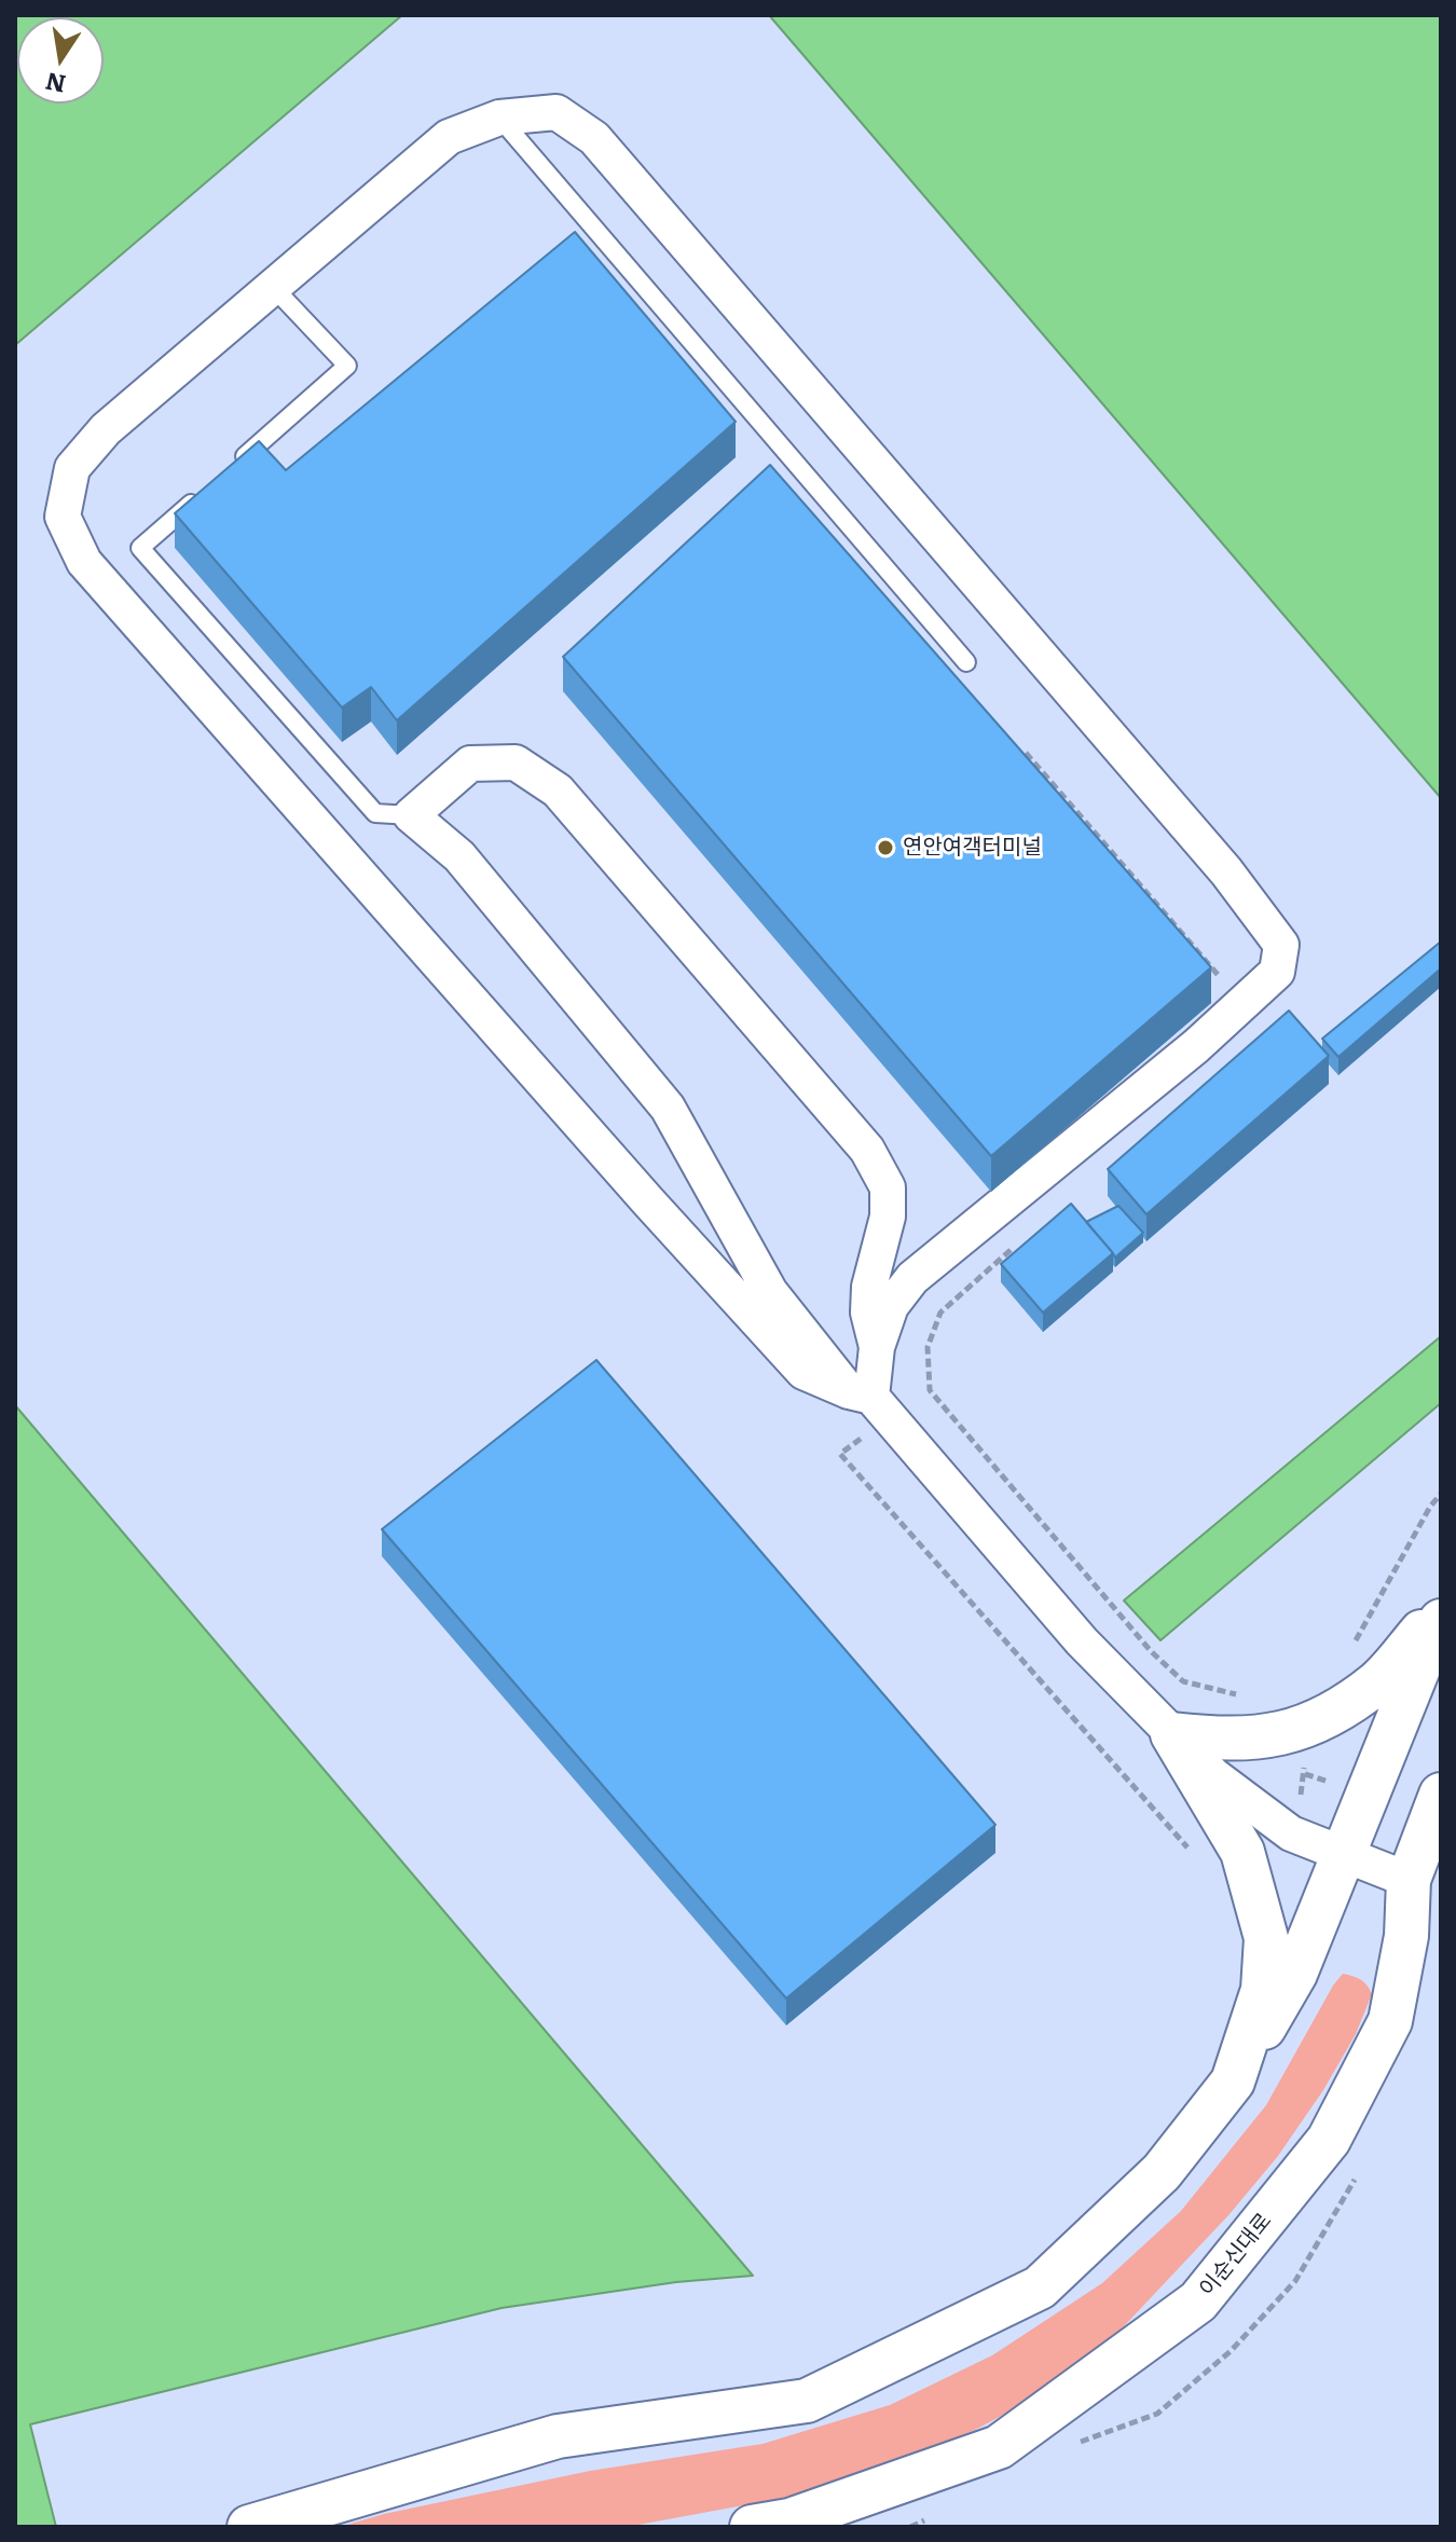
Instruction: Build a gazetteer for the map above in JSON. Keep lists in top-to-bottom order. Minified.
{"streets":{"street":["이순신대로"]},"places":["연안여객터미널"],"north":"bottom"}
